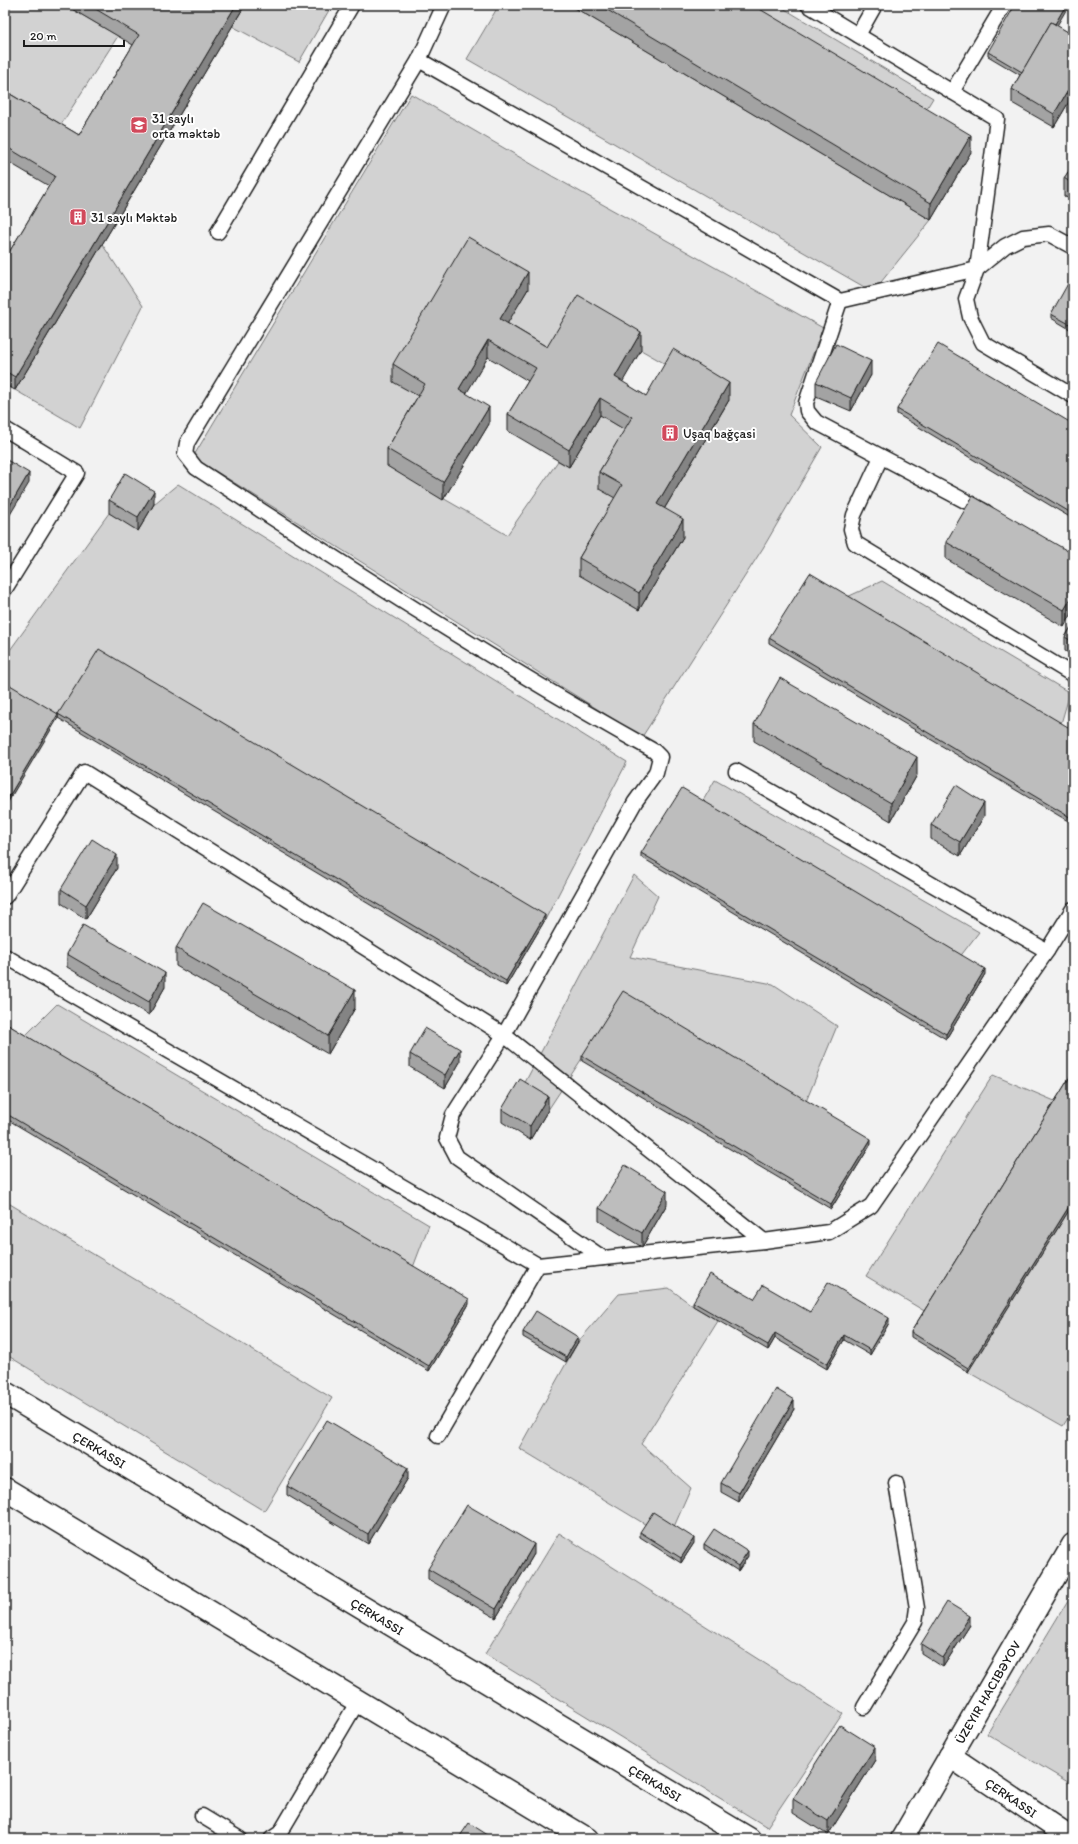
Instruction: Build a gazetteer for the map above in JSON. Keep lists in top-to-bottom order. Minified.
{"places":{"school or university":["31 saylı orta məktəb"],"building":["31 saylı Məktəb","Uşaq bağçasi"]},"scale_bar":"20 m"}
